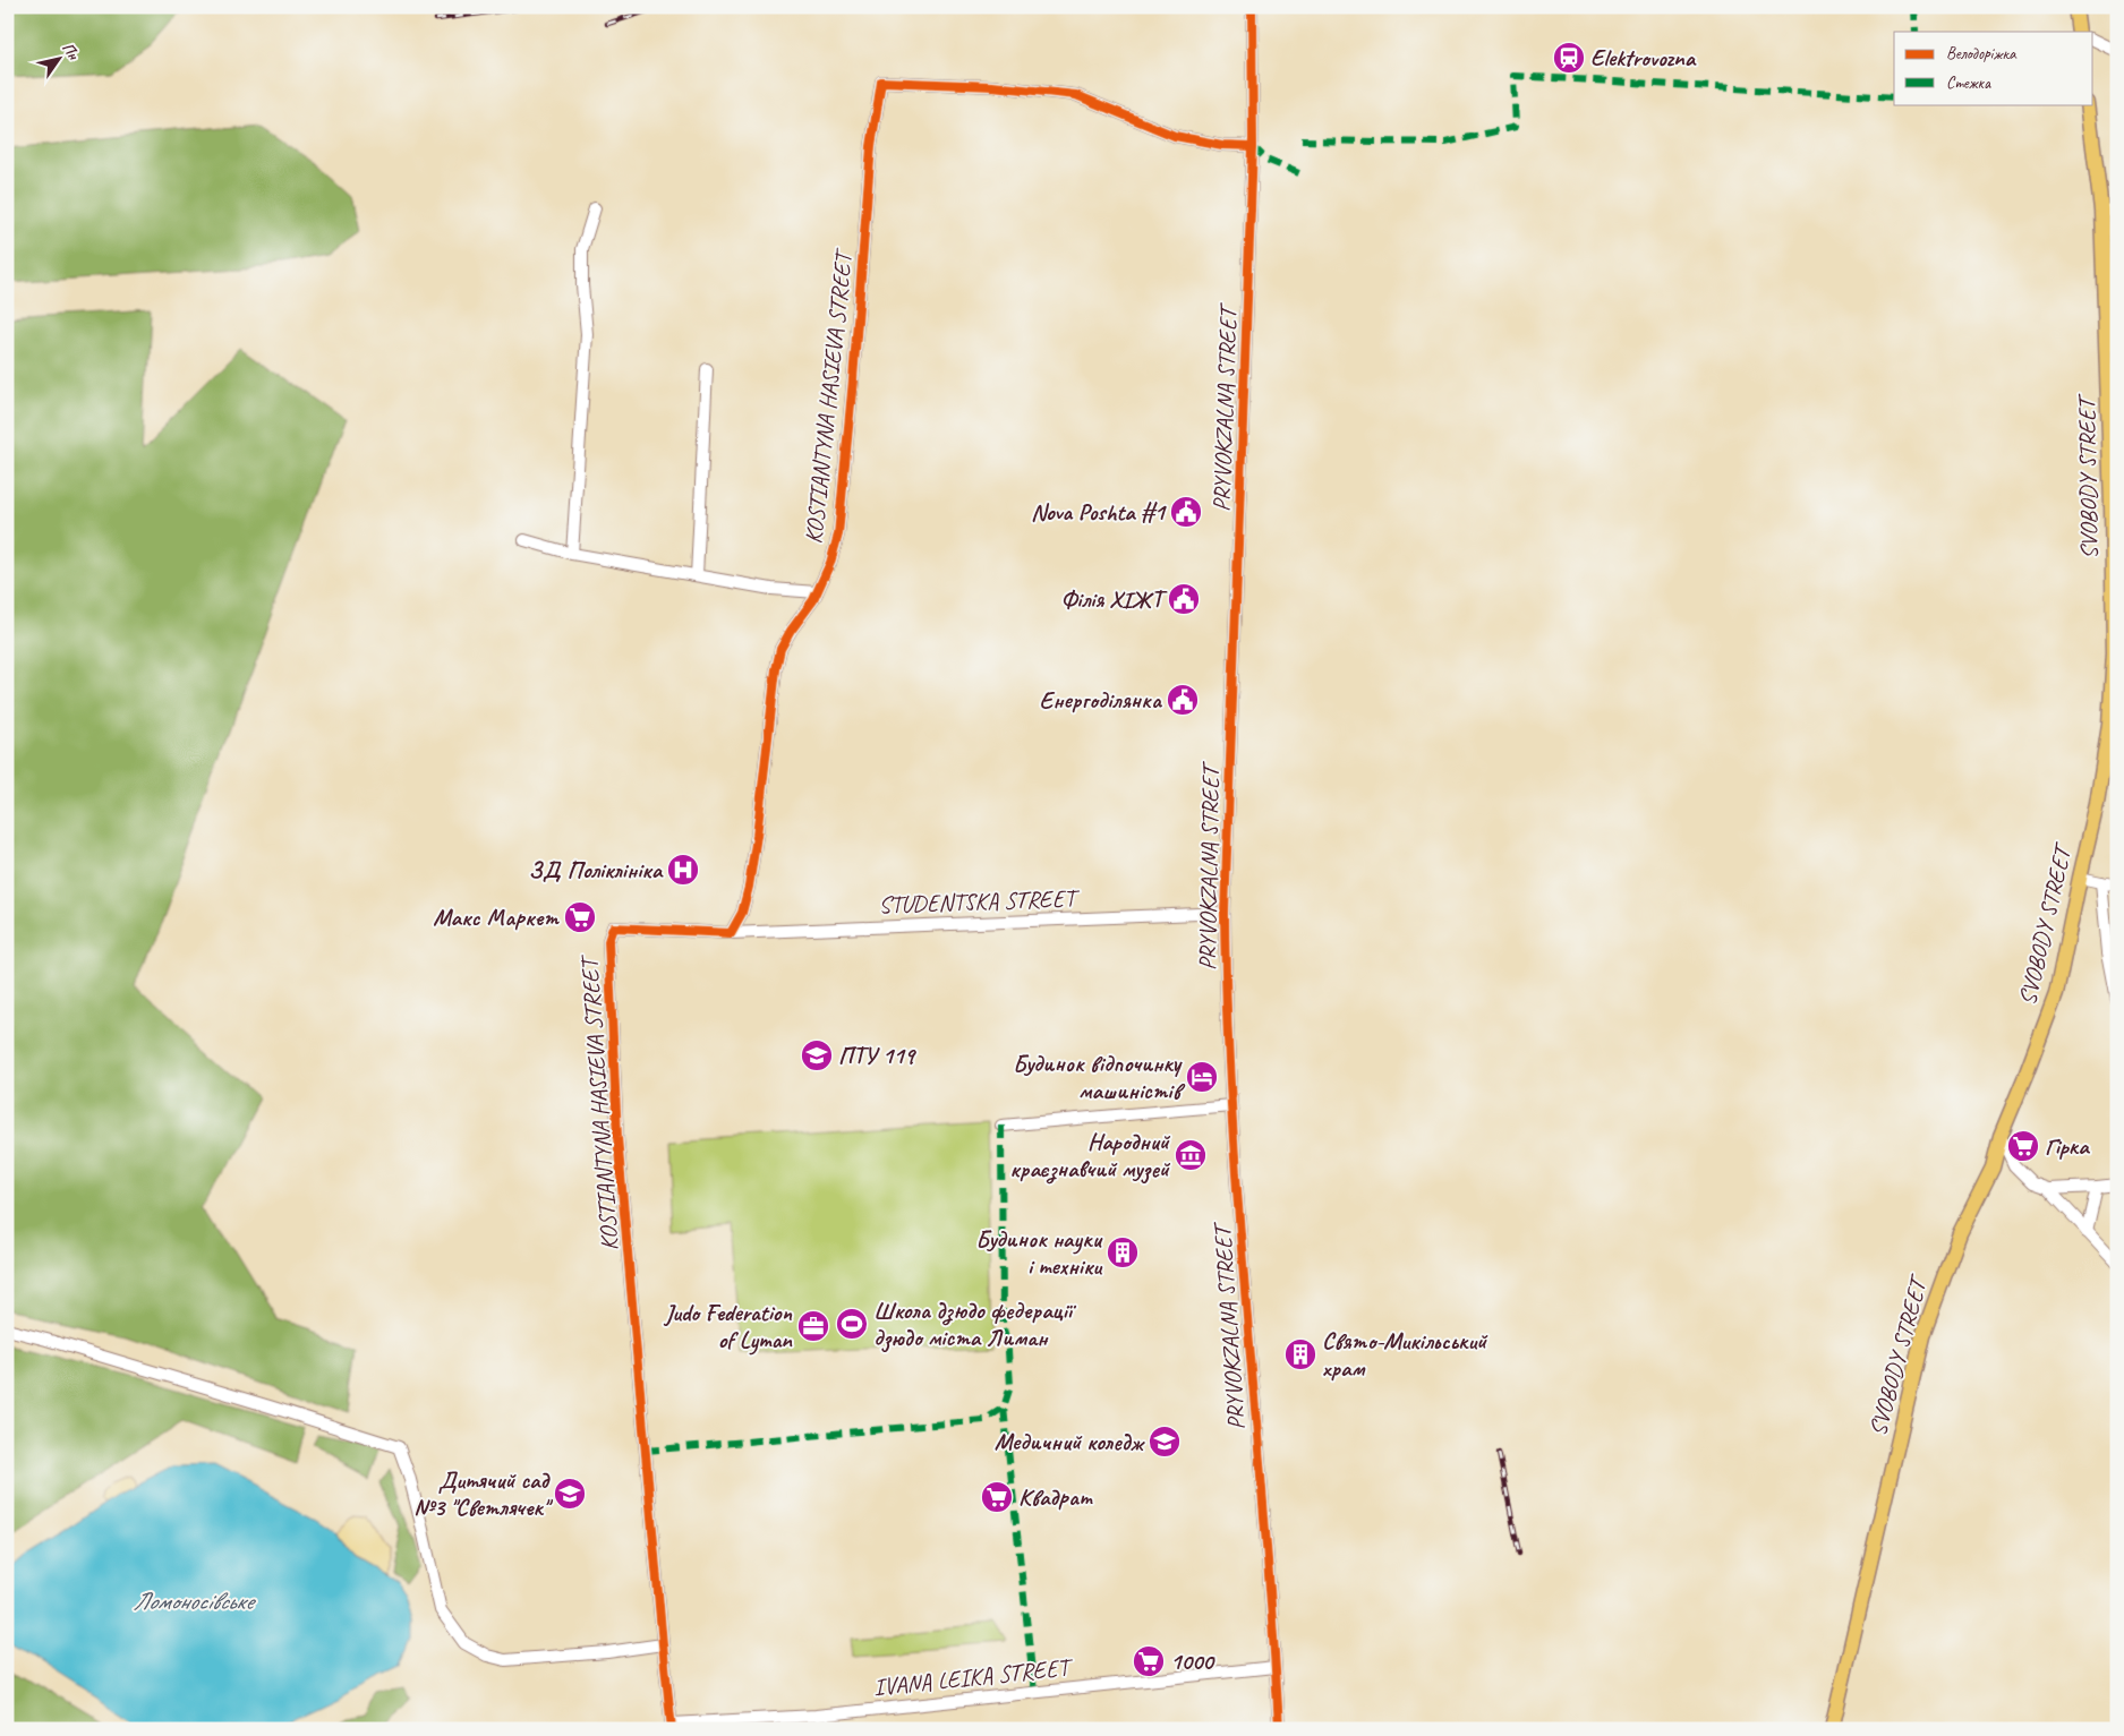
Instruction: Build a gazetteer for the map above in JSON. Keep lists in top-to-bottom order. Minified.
{"streets":{"main road":["SVOBODY STREET"],"street":["KOSTIANTYNA HASIEVA STREET","PRYVOKZALNA STREET","STUDENTSKA STREET","IVANA LEIKA STREET"]},"crossings":[["KOSTIANTYNA HASIEVA STREET","PRYVOKZALNA STREET"],["KOSTIANTYNA HASIEVA STREET","STUDENTSKA STREET"],["KOSTIANTYNA HASIEVA STREET","IVANA LEIKA STREET"],["PRYVOKZALNA STREET","STUDENTSKA STREET"],["PRYVOKZALNA STREET","IVANA LEIKA STREET"]],"water":["Ломоносівське"],"places":{"station":["Elektrovozna"],"public building":["Nova Poshta #1","Філія ХІЖТ","Енергоділянка"],"hospital":["ЗД Поліклініка"],"supermarket":["Макс Маркет","Гірка","Квадрат","1000"],"school or university":["ПТУ 119","Медичний коледж","Дитячий сад №3 \"Светлячек\""],"hotel":["Будинок відпочинку машиністів"],"museum":["Народний краєзнавчий музей"],"building":["Будинок науки і техніки","Свято-Микільський храм"],"sports":["Школа дзюдо федерації дзюдо міста Лиман"],"office":["Judo Federation of Lyman"]},"legend":["Велодоріжка","Стежка"],"north":"top right"}
